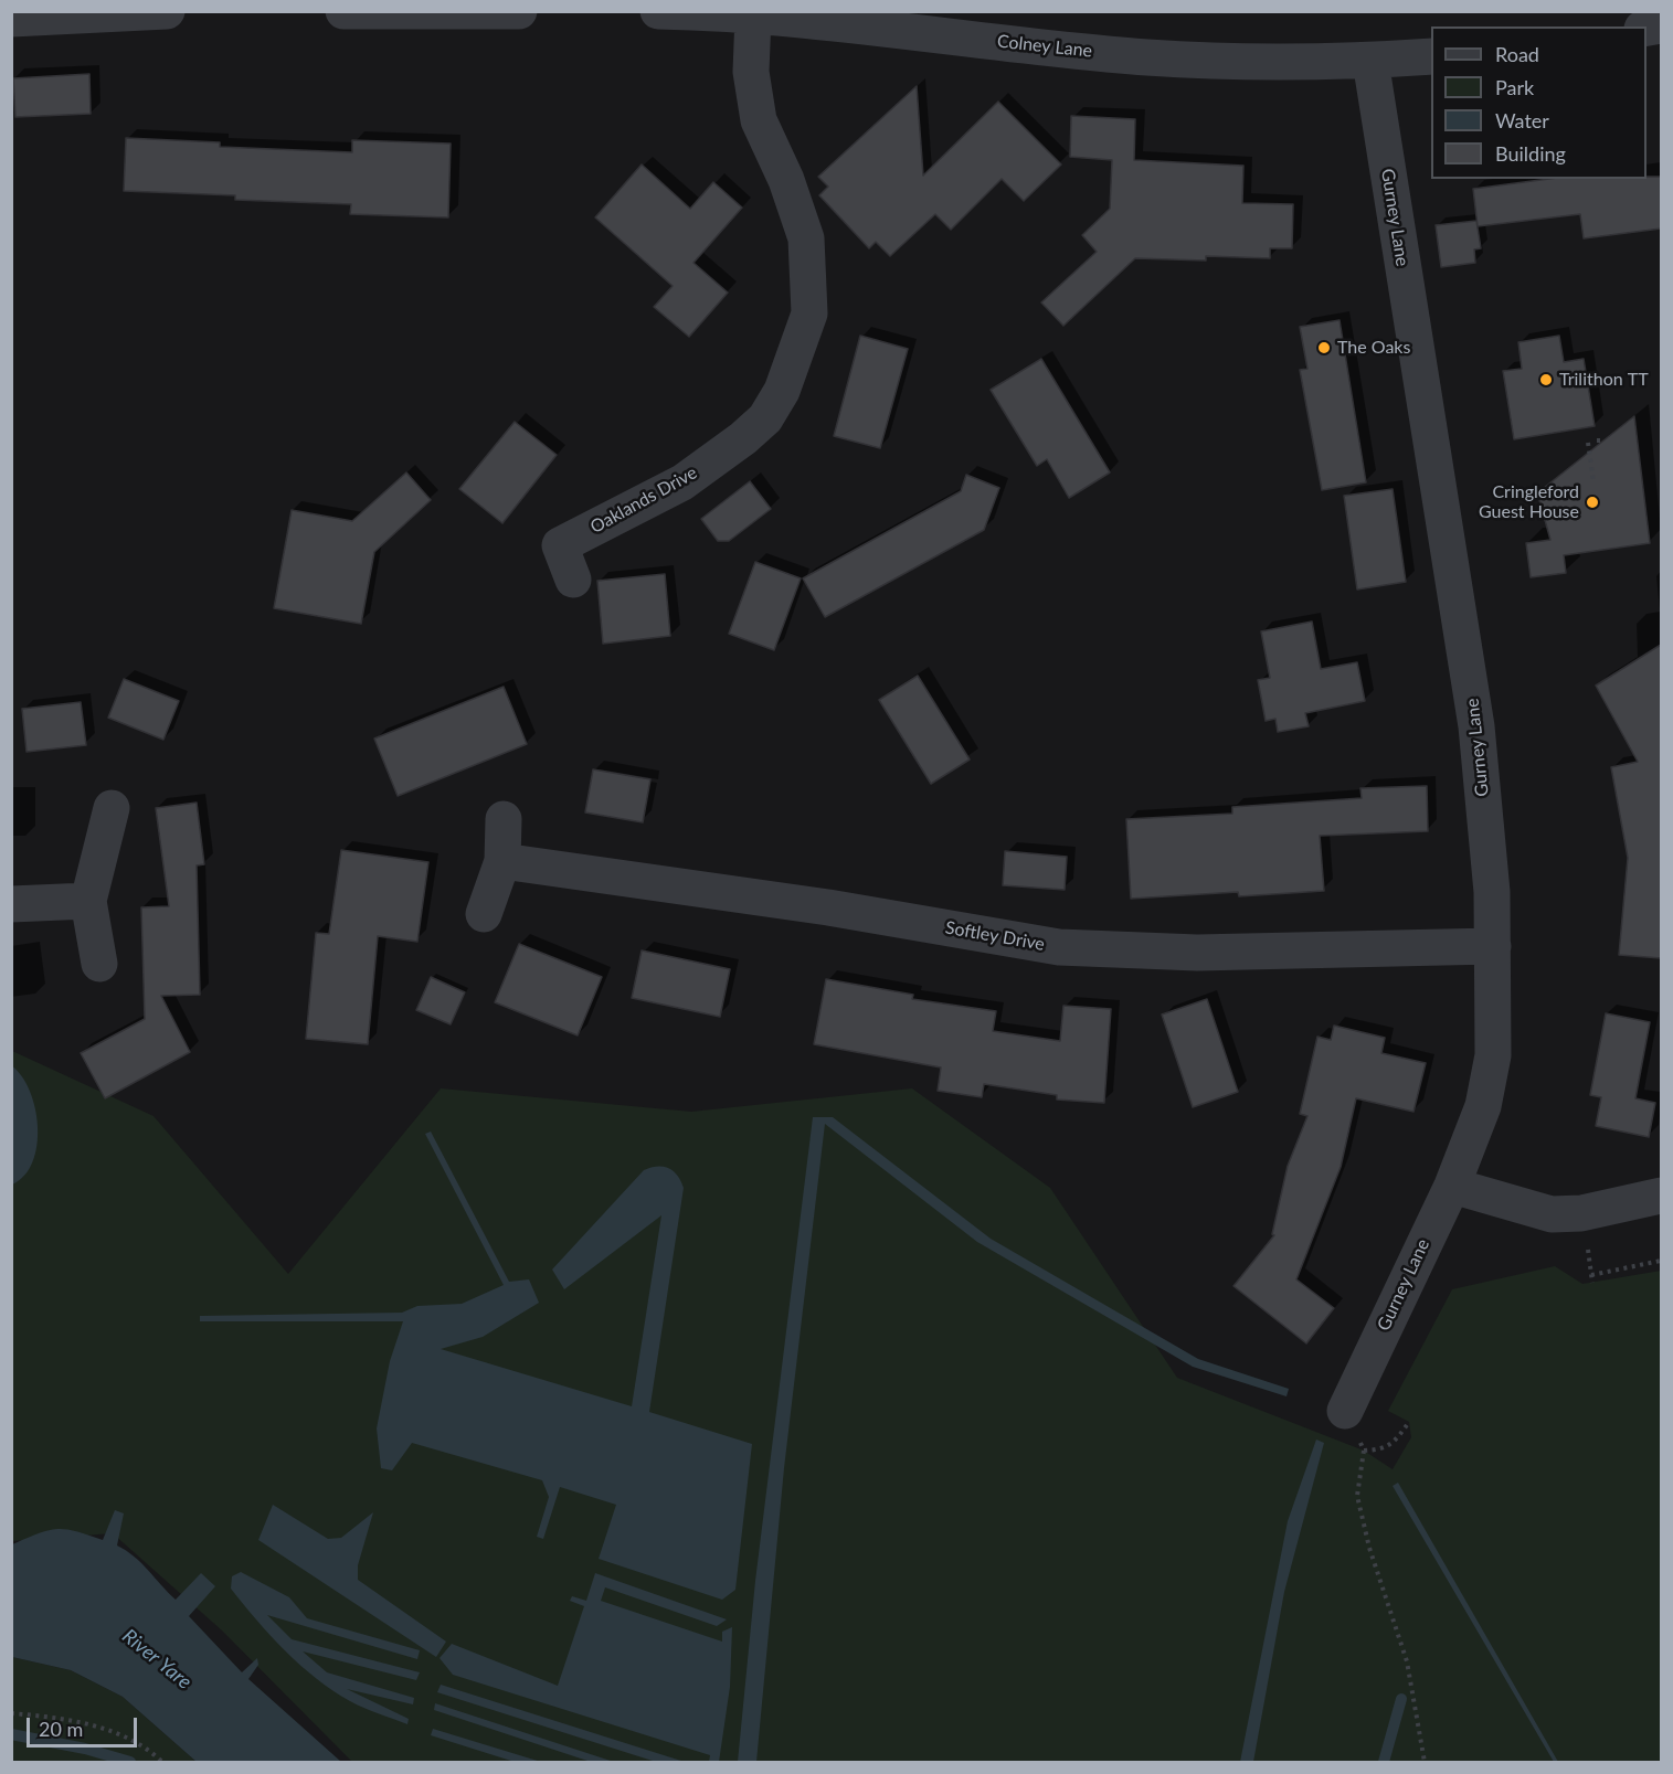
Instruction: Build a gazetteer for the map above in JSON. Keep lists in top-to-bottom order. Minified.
{"streets":{"street":["Colney Lane","Gurney Lane","Oaklands Drive","Softley Drive"]},"crossings":[["Colney Lane","Gurney Lane"],["Colney Lane","Oaklands Drive"],["Gurney Lane","Softley Drive"]],"water":["River Yare"],"places":["The Oaks","Trilithon TT","Cringleford Guest House"],"legend":["Road","Park","Water","Building"],"scale_bar":"20 m"}
